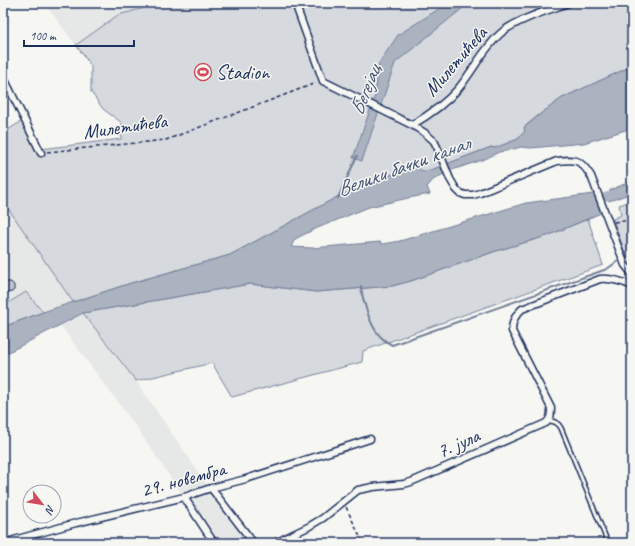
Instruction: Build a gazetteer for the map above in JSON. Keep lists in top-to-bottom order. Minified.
{"streets":{"street":["Милетићева","7. јула","29. новембра"]},"water":["Бегејац","Велики бачки канал"],"places":{"sports":["Stadion"]},"scale_bar":"100 m","north":"bottom right"}
